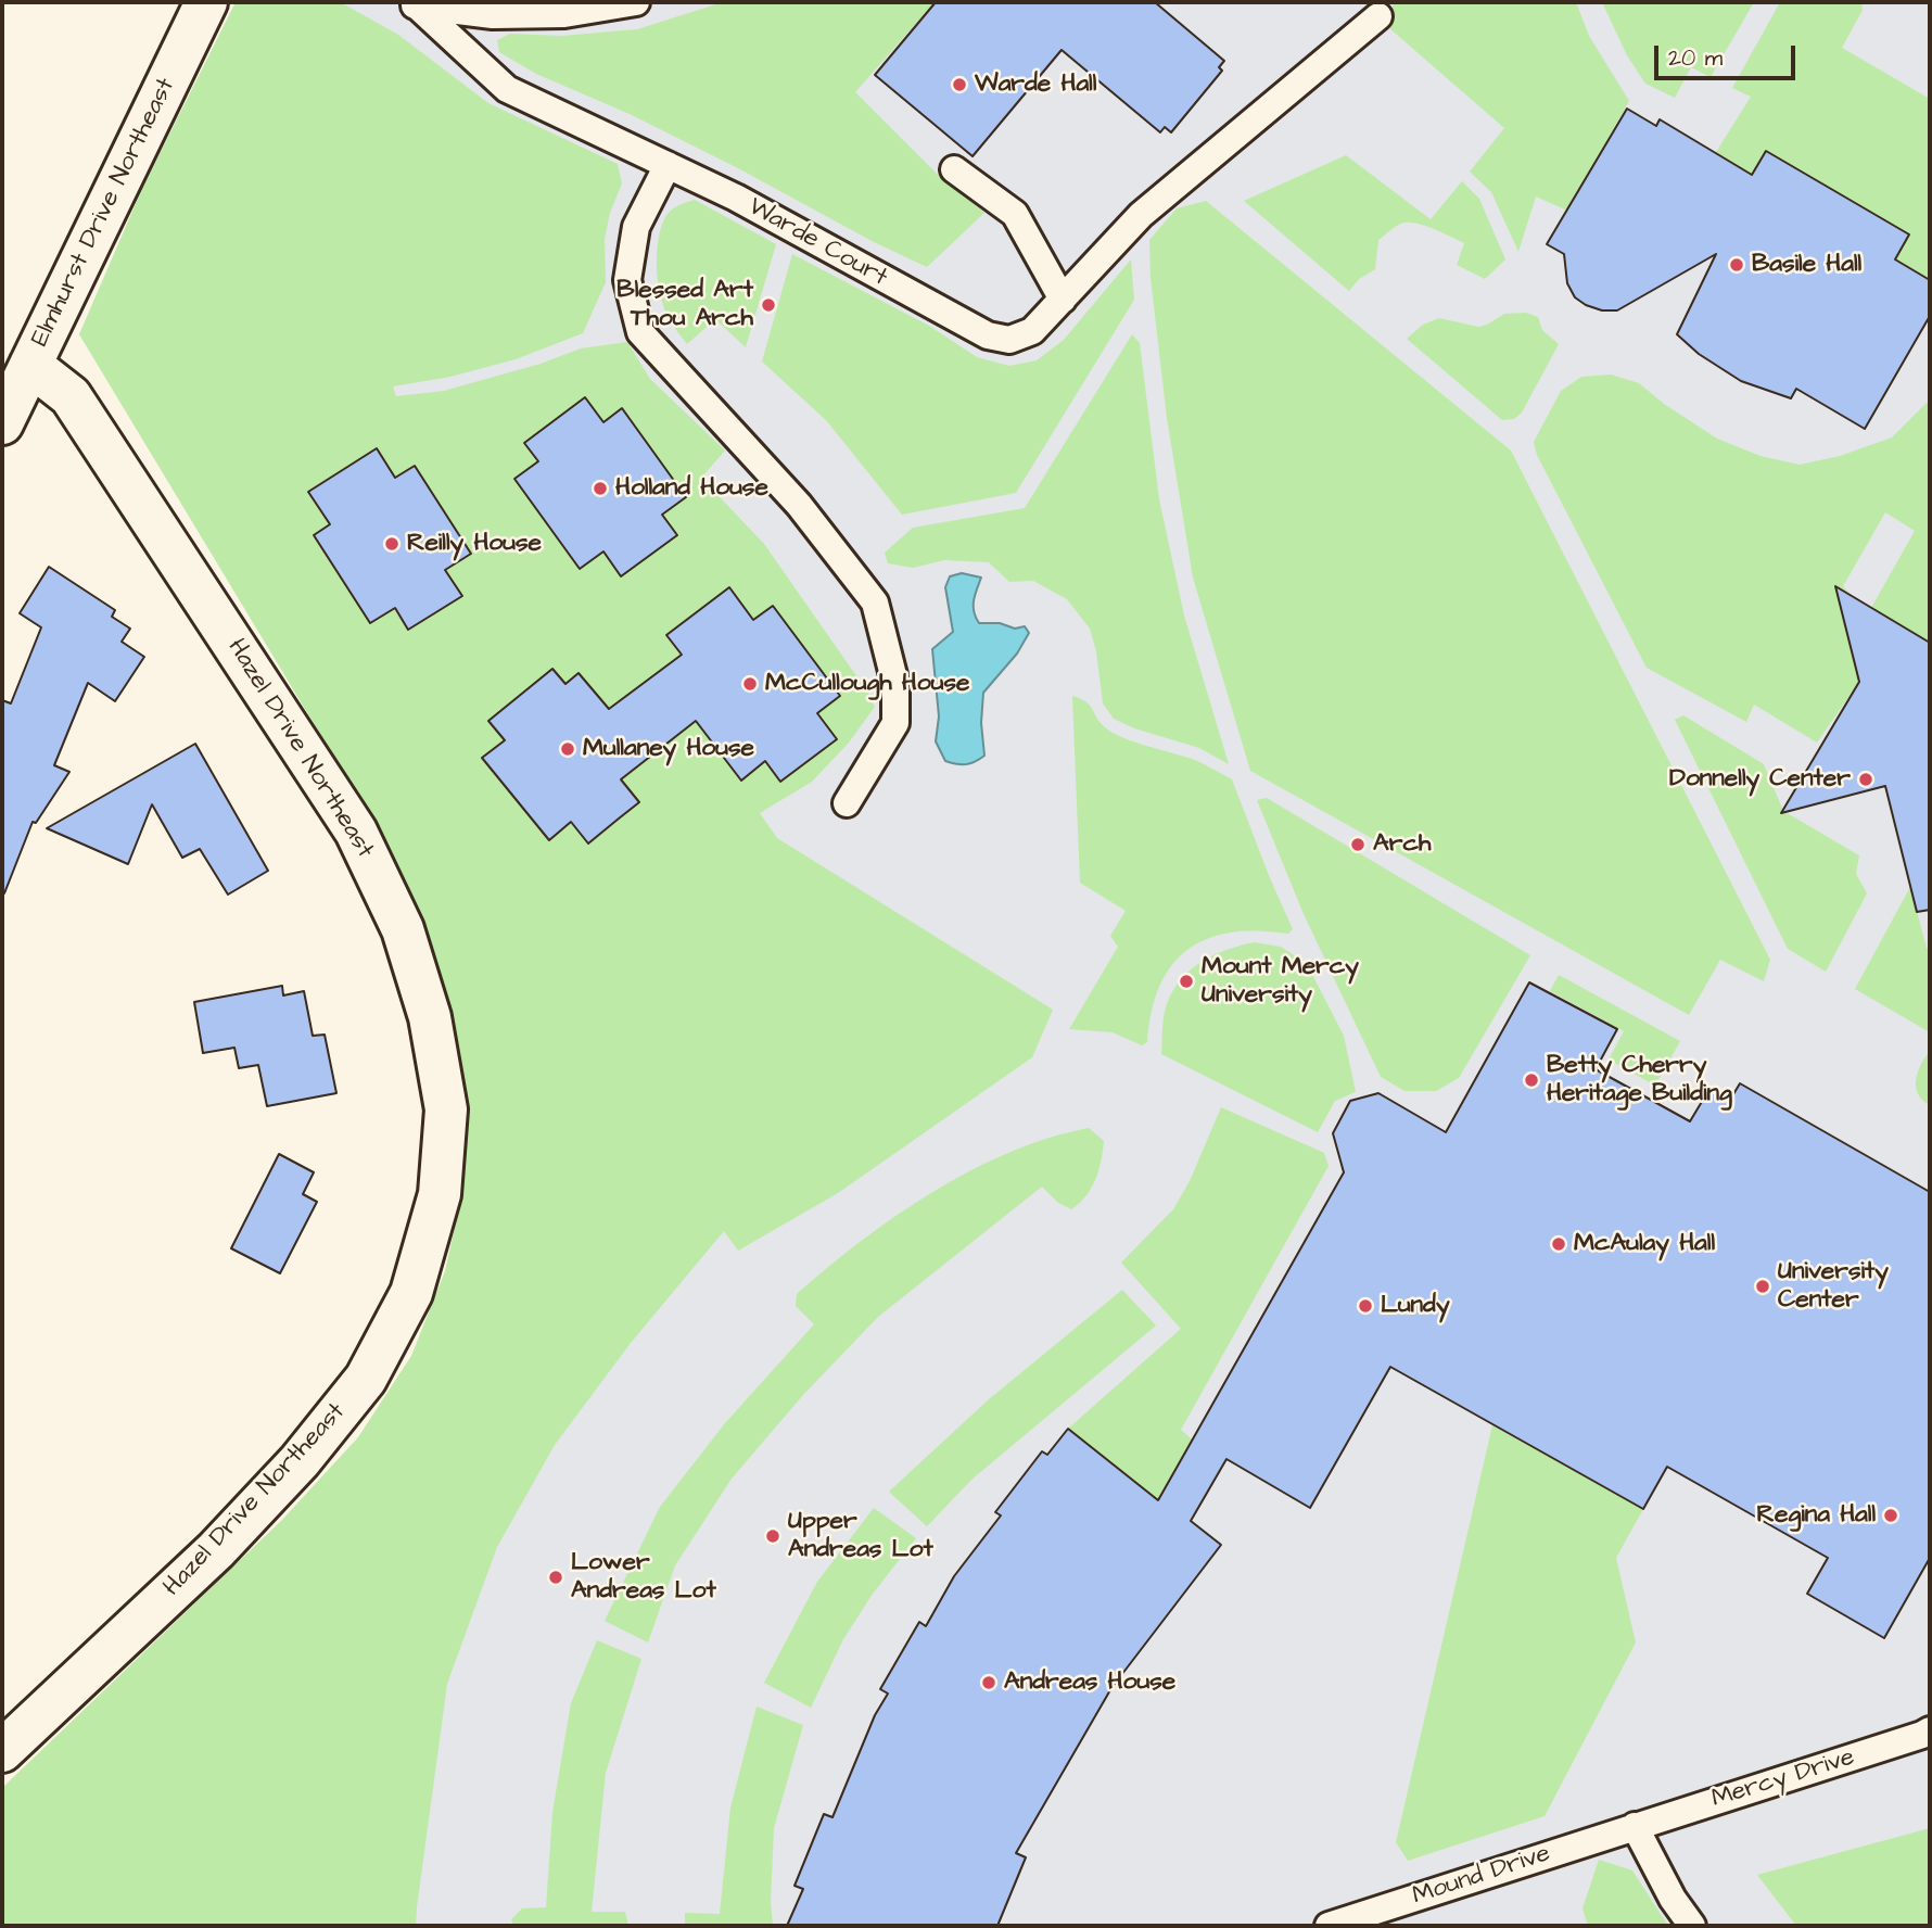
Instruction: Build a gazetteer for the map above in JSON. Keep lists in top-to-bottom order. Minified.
{"streets":{"street":["Elmhurst Drive Northeast","Hazel Drive Northeast"],"lane":["Warde Court","Mercy Drive","Mound Drive"]},"crossings":[["Elmhurst Drive Northeast","Hazel Drive Northeast"],["Mercy Drive","Mound Drive"]],"places":["Warde Hall","Basile Hall","Blessed Art Thou Arch","Holland House","Reilly House","McCullough House","Mullaney House","Donnelly Center","Arch","Mount Mercy University","Betty Cherry Heritage Building","McAulay Hall","University Center","Lundy","Regina Hall","Upper Andreas Lot","Lower Andreas Lot","Andreas House"],"scale_bar":"20 m"}
